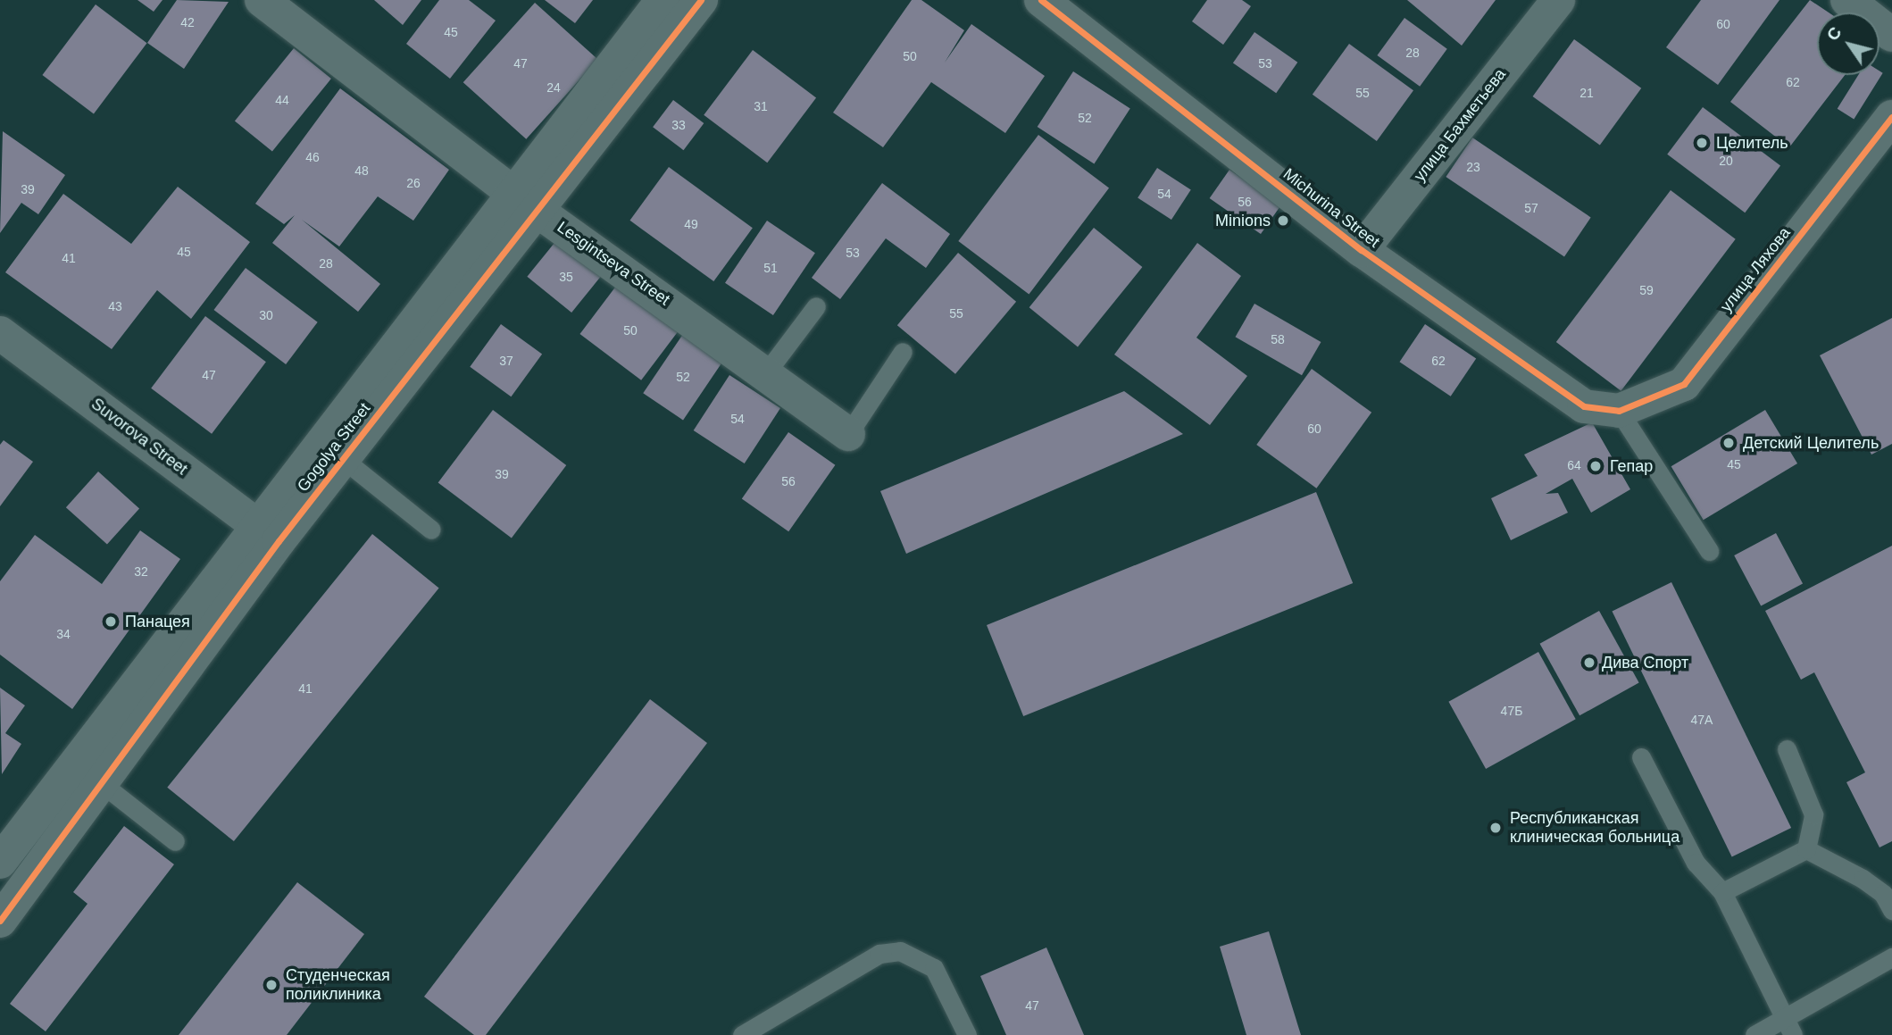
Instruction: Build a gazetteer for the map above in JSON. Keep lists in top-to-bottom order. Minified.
{"streets":{"street":["улица Бахметьева","Michurina Street","Lesgintseva Street","улица Ляхова","Suvorova Street","Gogolya Street"]},"crossings":[["улица Бахметьева","Michurina Street"],["Michurina Street","улица Ляхова"],["Lesgintseva Street","Gogolya Street"],["Suvorova Street","Gogolya Street"]],"places":["Целитель","Minions","Детский Целитель","Гепар","Панацея","Дива Спорт","Республиканская клиническая больница","Студенческая поликлиника"],"house_numbers":["42","60","45","28","50","47","53","62","24","55","21","44","31","52","33","46","20","23","48","26","39","54","56","57","49","45","53","41","28","51","35","59","43","55","30","50","58","37","62","47","52","54","60","45","64","39","56","32","34","41","47Б","47А","47"],"north":"top left"}
